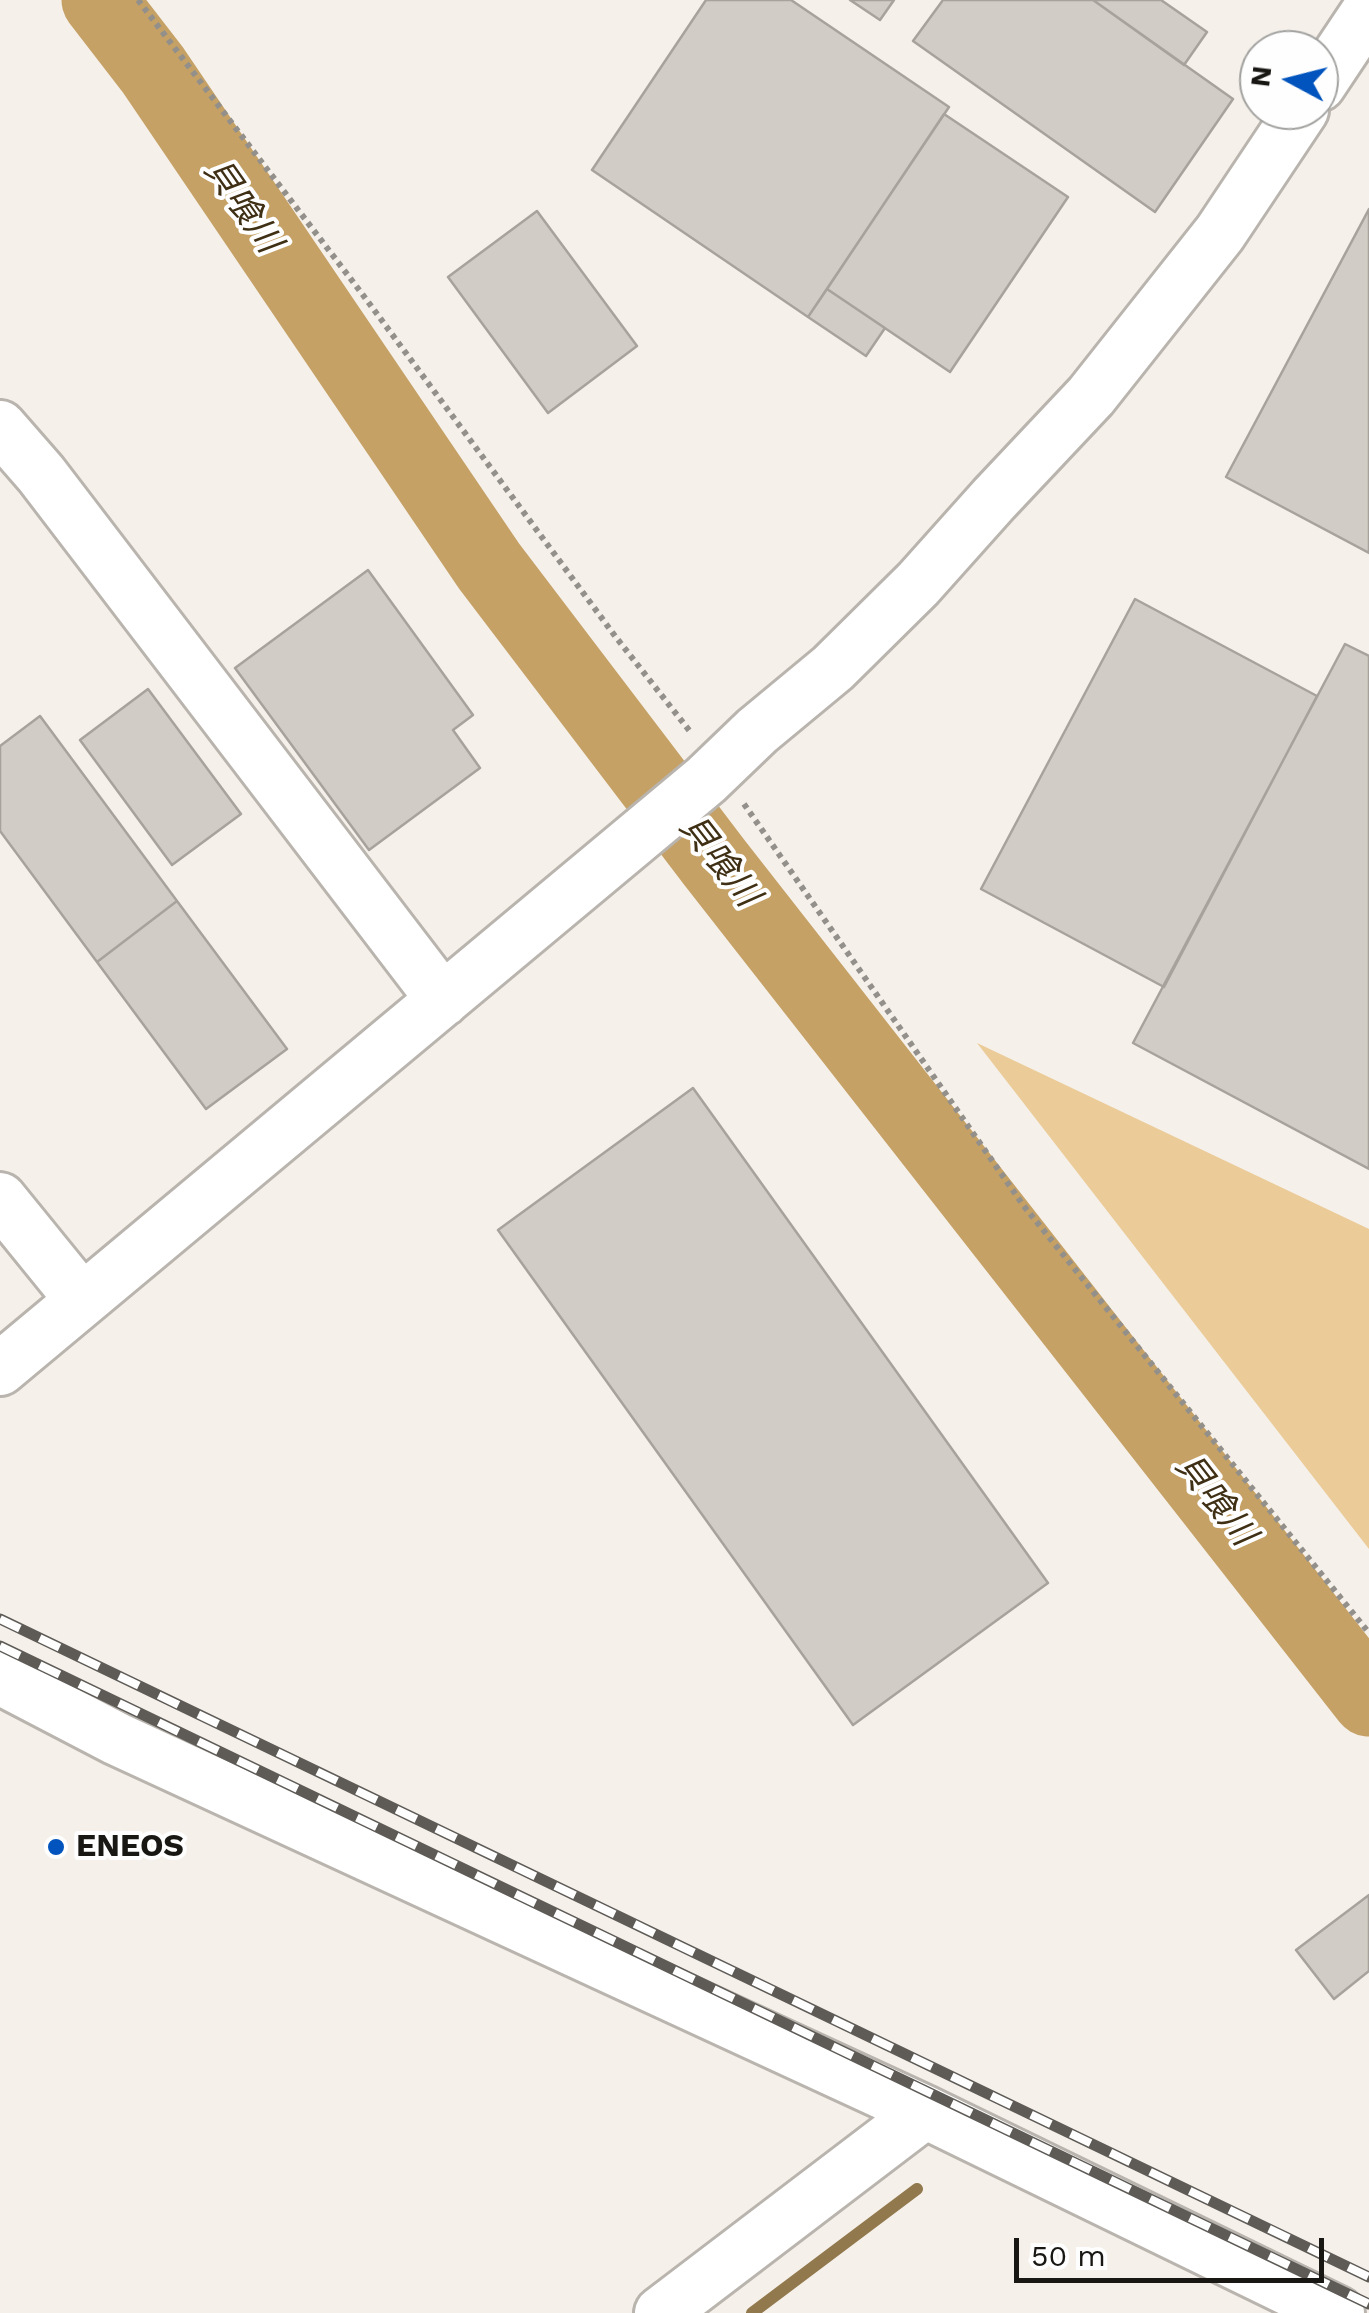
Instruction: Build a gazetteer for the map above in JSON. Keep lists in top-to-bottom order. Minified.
{"water":["貝喰川"],"places":["ENEOS"],"scale_bar":"50 m","north":"left"}
